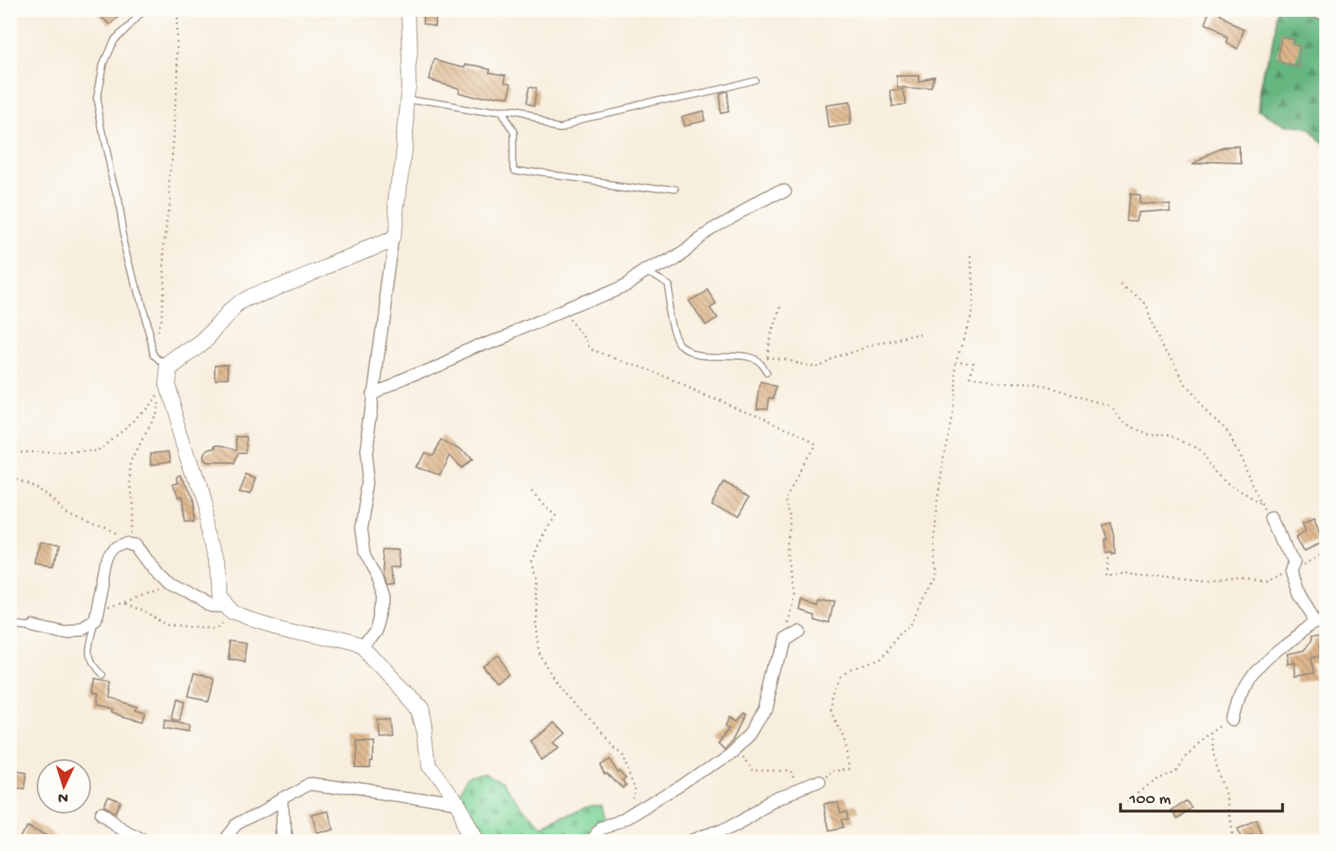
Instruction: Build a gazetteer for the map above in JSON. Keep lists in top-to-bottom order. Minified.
{"scale_bar":"100 m","north":"bottom"}
